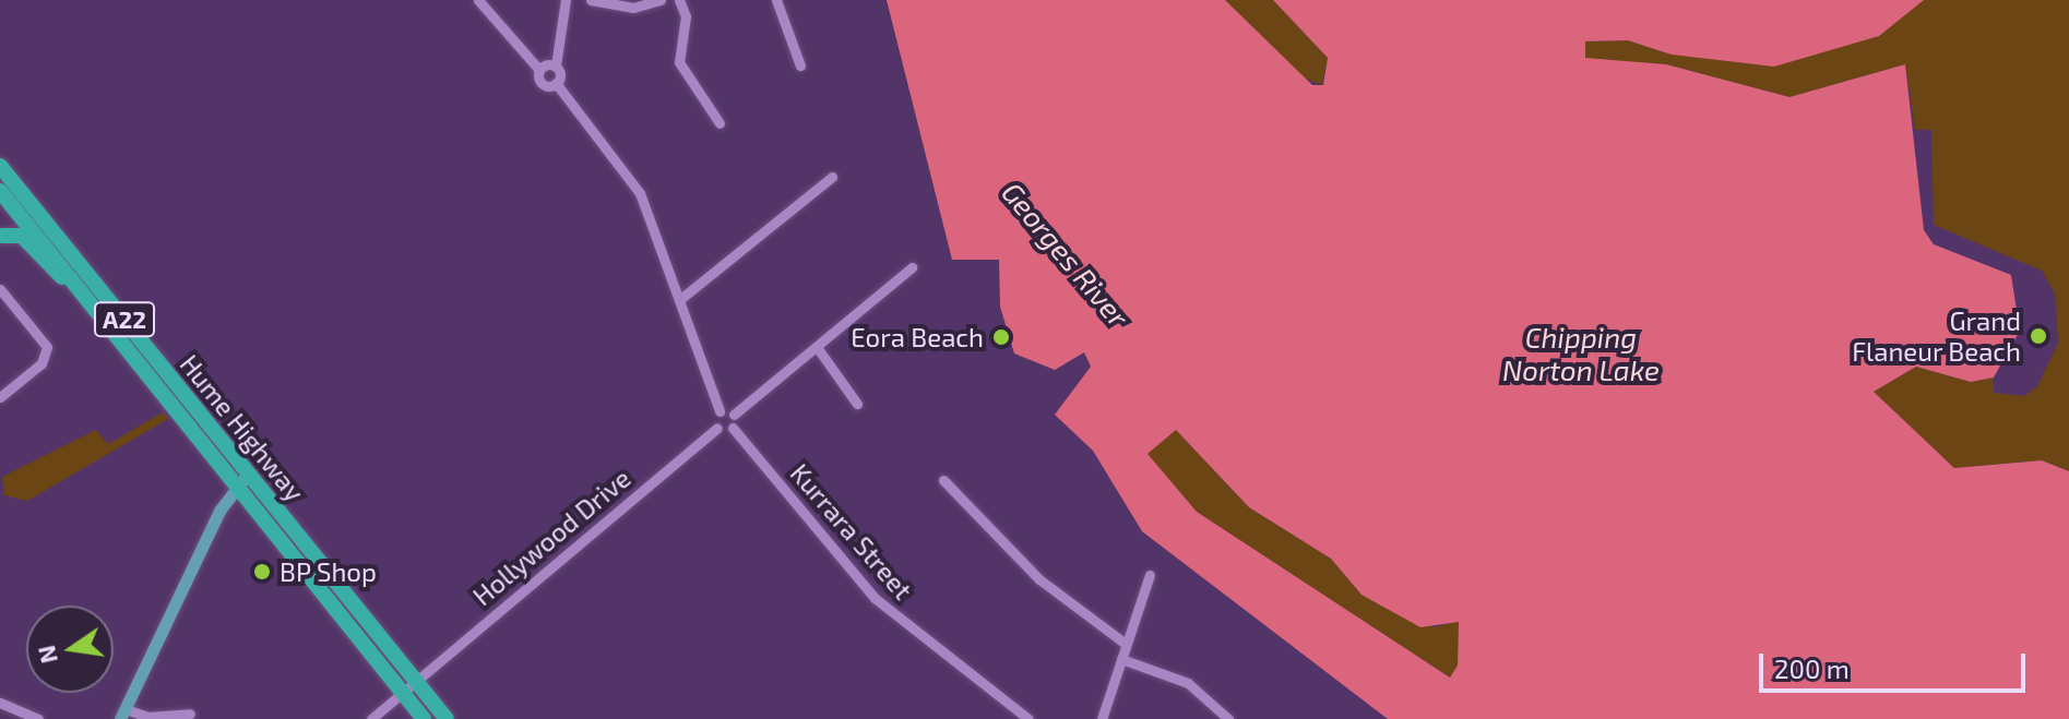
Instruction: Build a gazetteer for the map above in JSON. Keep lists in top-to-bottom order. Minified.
{"streets":{"highway":["A22","Hume Highway"],"street":["Kurrara Street","Hollywood Drive"]},"crossings":[["Hume Highway","Hollywood Drive"]],"water":["Georges River","Chipping Norton Lake"],"places":["Grand Flaneur Beach","Eora Beach","BP Shop"],"scale_bar":"200 m","north":"left"}
